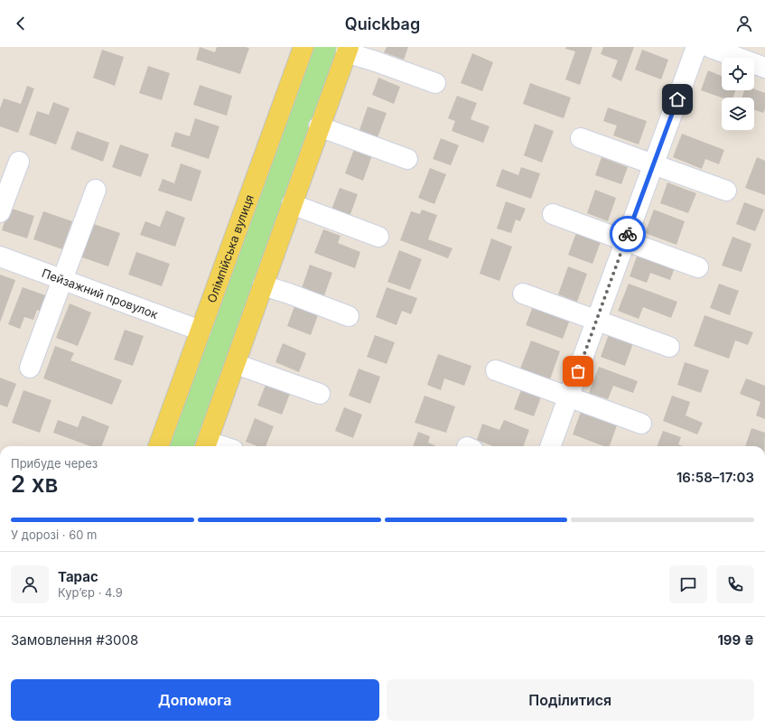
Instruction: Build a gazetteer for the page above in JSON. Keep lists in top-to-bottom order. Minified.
{"streets":{"main road":["Олімпійська вулиця"],"street":["Пейзажний провулок"]},"crossings":[["Олімпійська вулиця","Пейзажний провулок"]],"page":{"header":"Quickbag","heading":["2 хв","Прибуде через","16:58–17:03"],"panel":["Тарас","Кур’єр · 4.9","Замовлення #3008","199 ₴"],"bar":"У дорозі · 60 m","buttons":["Допомога","Поділитися"]}}
